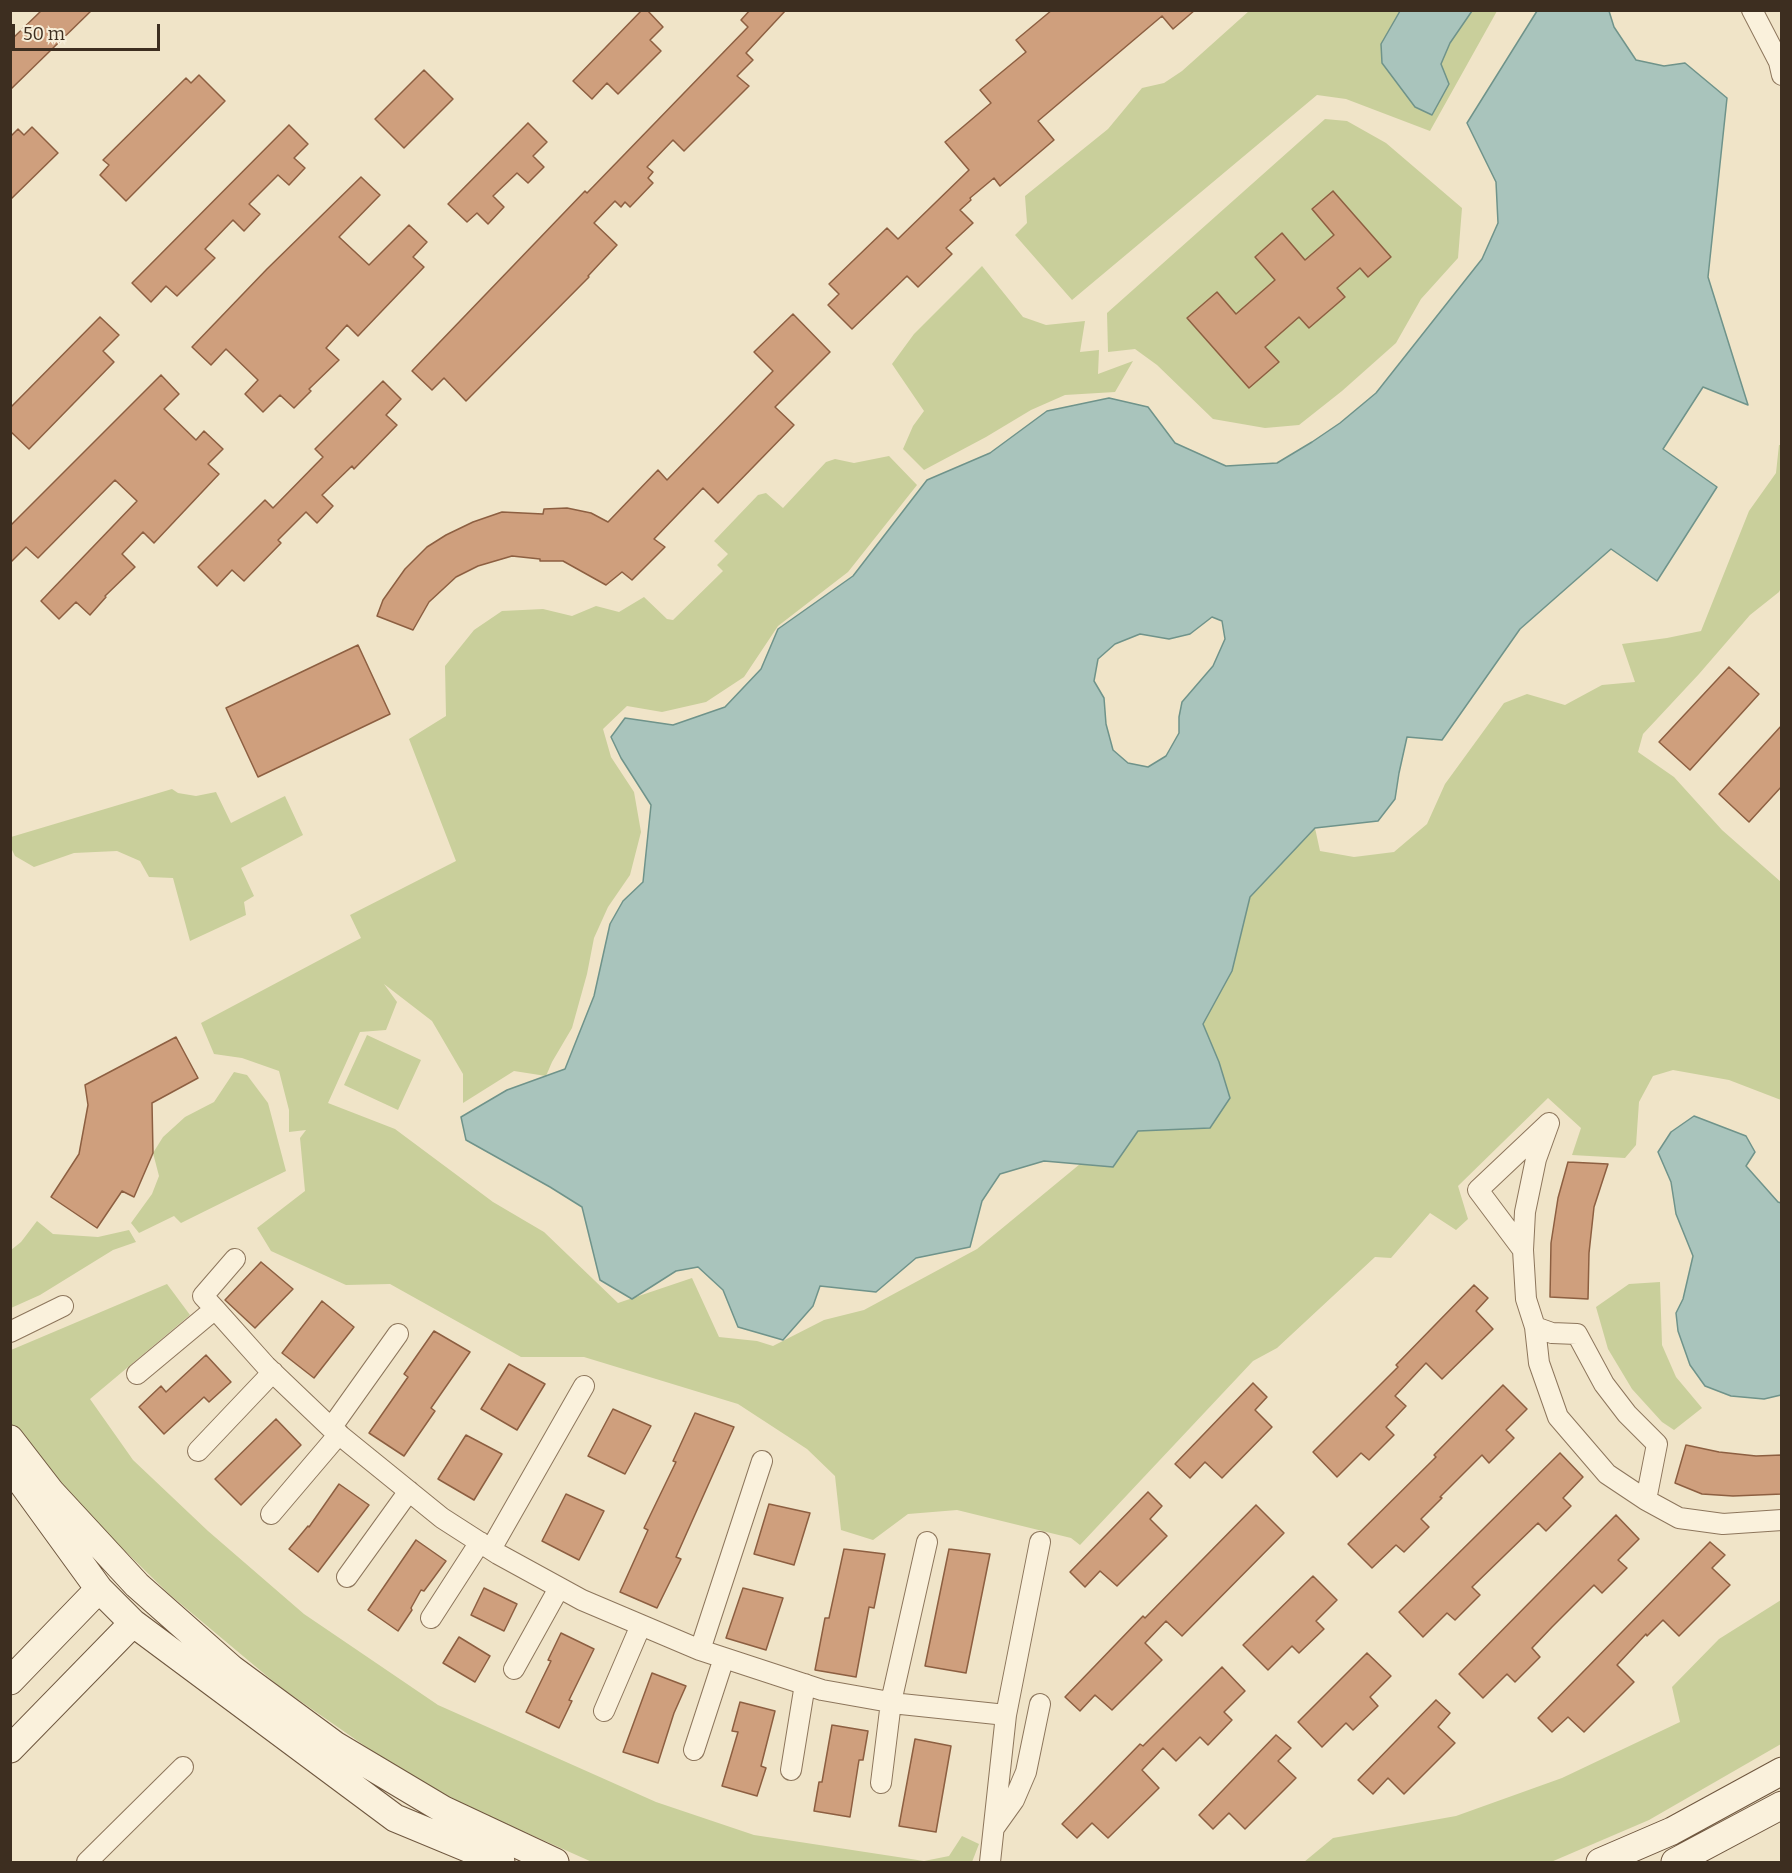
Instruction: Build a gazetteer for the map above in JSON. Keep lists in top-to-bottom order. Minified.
{"scale_bar":"50 m"}
